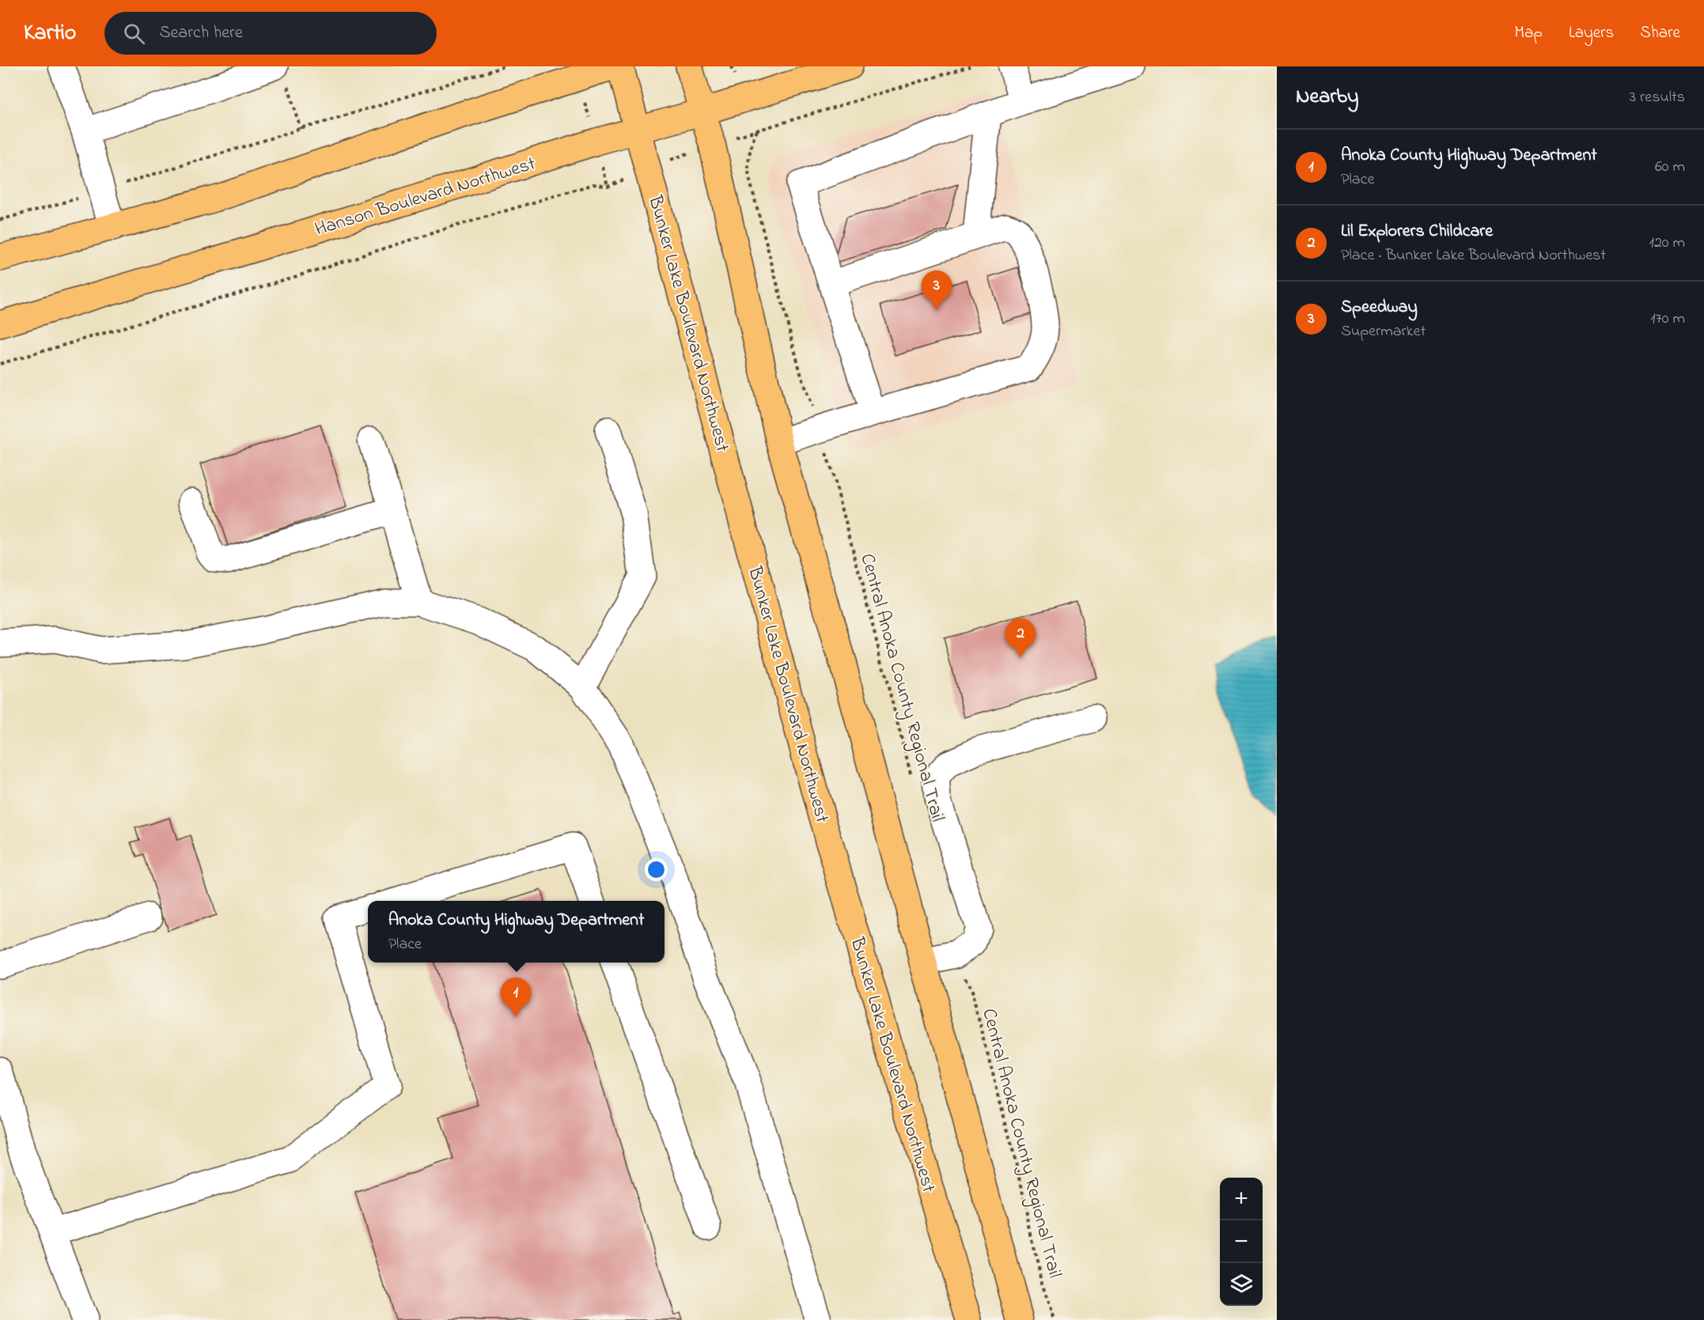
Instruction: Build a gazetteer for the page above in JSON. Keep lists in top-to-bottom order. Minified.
{"streets":{"main road":["Hanson Boulevard Northwest","Bunker Lake Boulevard Northwest"],"path":["Central Anoka County Regional Trail"]},"crossings":[["Hanson Boulevard Northwest","Bunker Lake Boulevard Northwest"]],"page":{"header":"Kartio","search":"Search here","nav":["Map","Layers","Share"],"heading":["Nearby","3 results"],"list":[{"mark":"1","name":"Anoka County Highway Department","note":"Place","value":"60 m"},{"mark":"2","name":"Lil Explorers Childcare","note":"Place · Bunker Lake Boulevard Northwest","value":"120 m"},{"mark":"3","name":"Speedway","note":"Supermarket","value":"170 m"}],"pins":["3","2","1"],"popup":["Anoka County Highway Department","Place"],"map_buttons":["+","−"]}}
